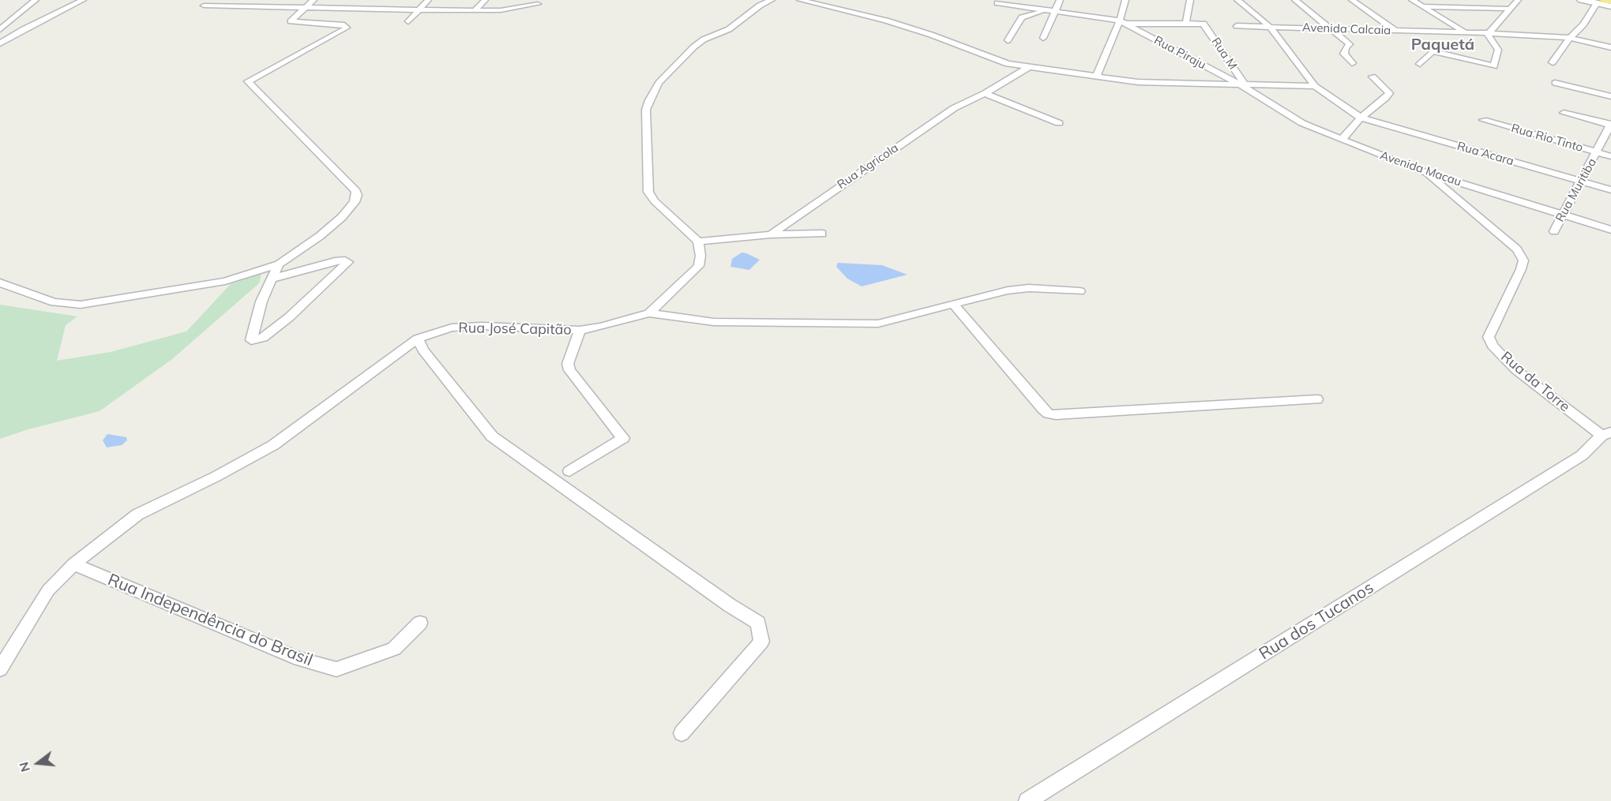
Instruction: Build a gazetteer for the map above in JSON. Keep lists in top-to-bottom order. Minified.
{"streets":{"street":["Avenida Calcaia","Rua Piraju","Rua M","Rua Rio Tinto","Rua Acara","Rua Agricola","Avenida Macau","Rua Muritiba","Rua José Capitão","Rua da Torre","Rua Independência do Brasil","Rua dos Tucanos"]},"crossings":[["Avenida Calcaia","Rua Acara"],["Rua Piraju","Rua M"],["Rua Piraju","Avenida Macau"],["Rua M","Avenida Macau"],["Rua Rio Tinto","Rua Muritiba"],["Rua Acara","Rua Muritiba"],["Rua Agricola","Rua José Capitão"],["Avenida Macau","Rua Muritiba"],["Avenida Macau","Rua da Torre"],["Rua José Capitão","Rua Independência do Brasil"],["Rua da Torre","Rua dos Tucanos"]],"districts":["Paquetá"],"north":"left"}
